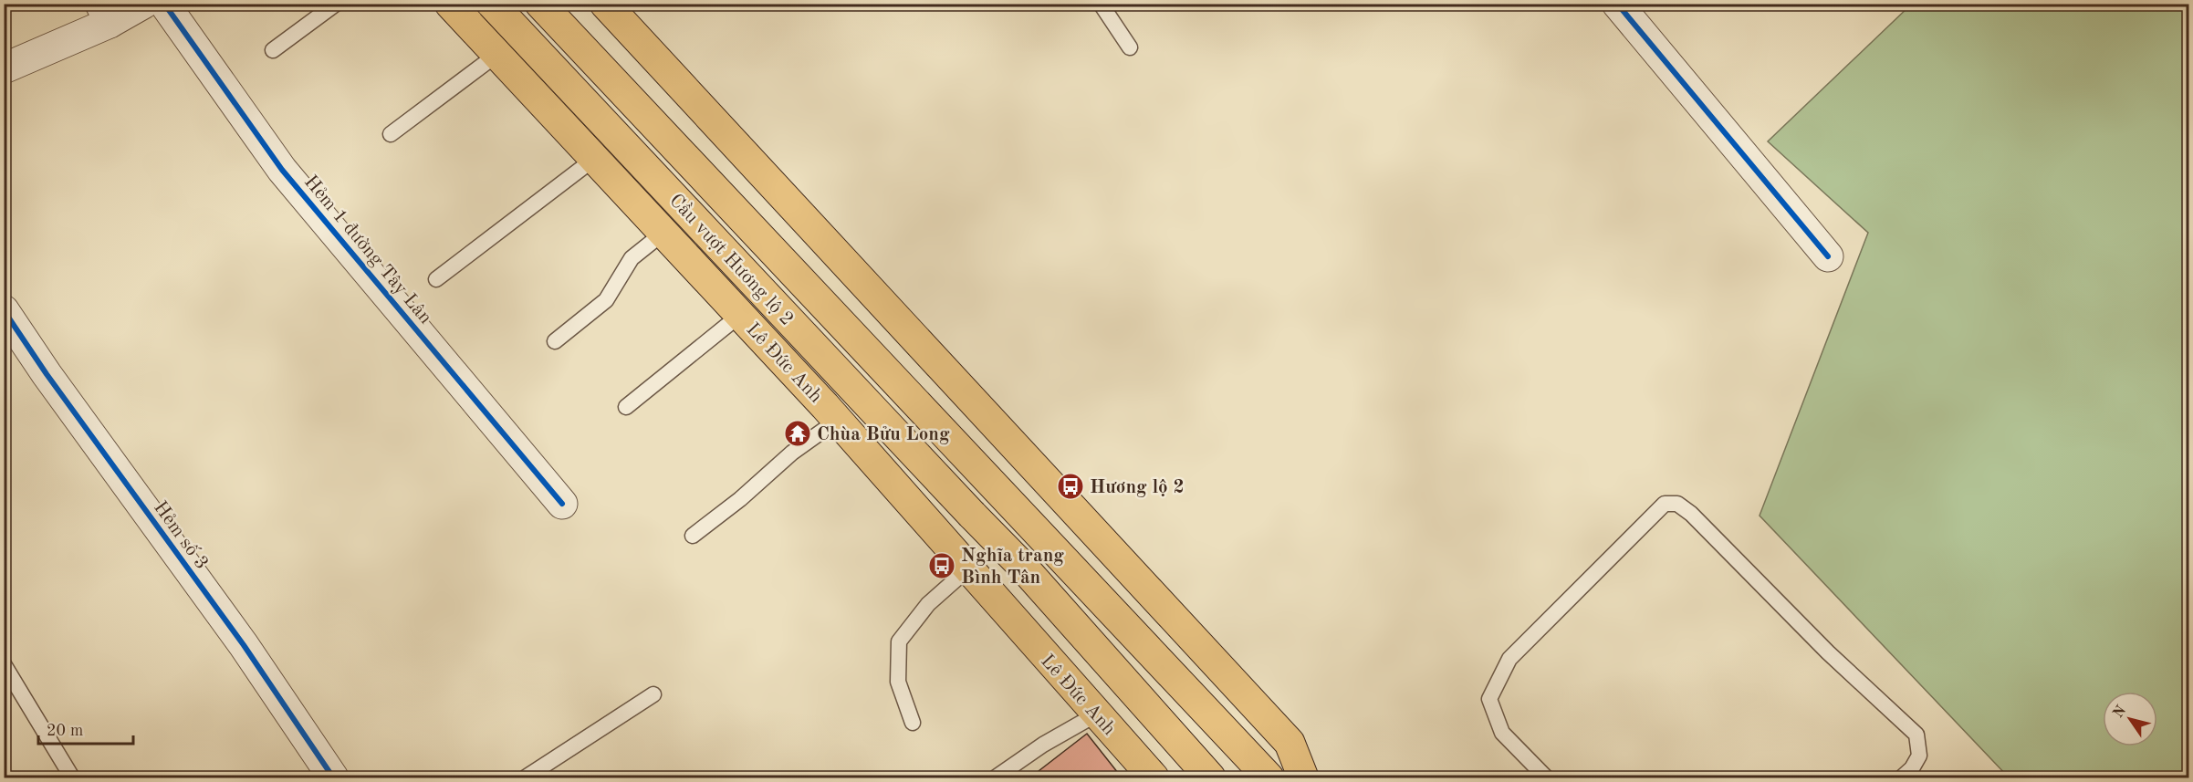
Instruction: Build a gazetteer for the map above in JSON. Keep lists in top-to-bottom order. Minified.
{"streets":{"highway":["Cầu vượt Hương lộ 2","Lê Đức Anh"],"street":["Hẻm 1 đường Tây Lân","Hẻm số 3"]},"places":{"temple":["Chùa Bửu Long"],"bus stop":["Hương lộ 2","Nghĩa trang Bình Tân"]},"scale_bar":"20 m","north":"top left"}
